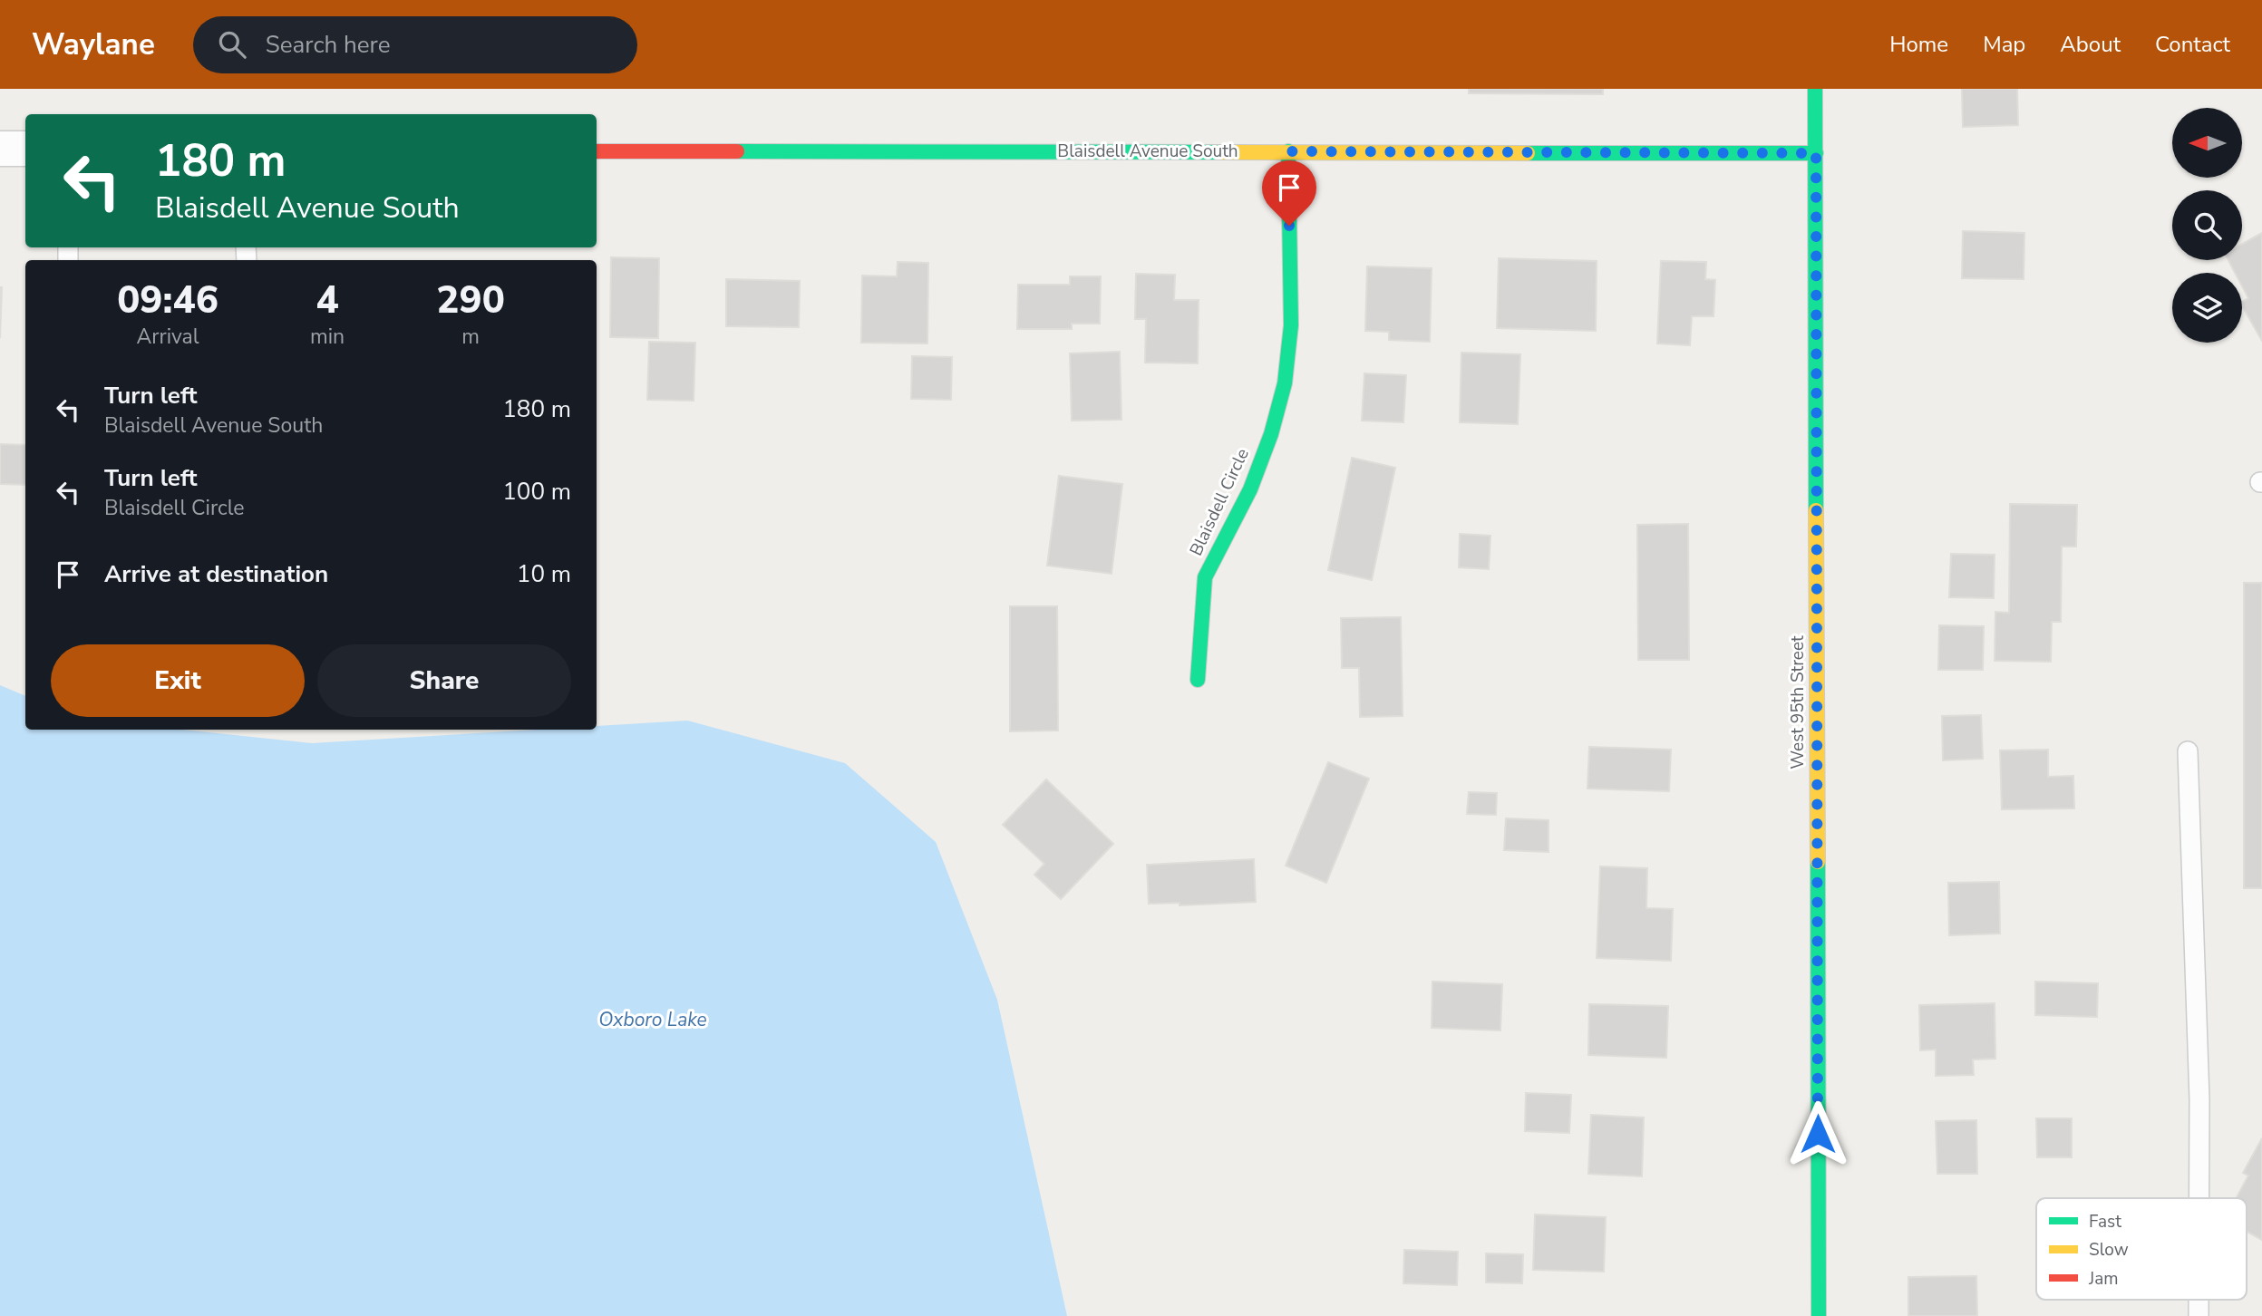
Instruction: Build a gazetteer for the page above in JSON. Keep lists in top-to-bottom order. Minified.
{"streets":{"street":["Blaisdell Avenue South","Blaisdell Circle","West 95th Street"]},"crossings":[["Blaisdell Avenue South","Blaisdell Circle"],["Blaisdell Avenue South","West 95th Street"]],"water":["Oxboro Lake"],"legend":["Fast","Slow","Jam"],"north":"left","page":{"header":"Waylane","search":"Search here","nav":["Home","Map","About","Contact"],"turn":["180 m","Blaisdell Avenue South"],"eta":["09:46","Arrival","4","min","290","m"],"list":[{"name":"Turn left","note":"Blaisdell Avenue South","value":"180 m"},{"name":"Turn left","note":"Blaisdell Circle","value":"100 m"},{"name":"Arrive at destination","value":"10 m"}],"buttons":["Exit","Share"]}}
